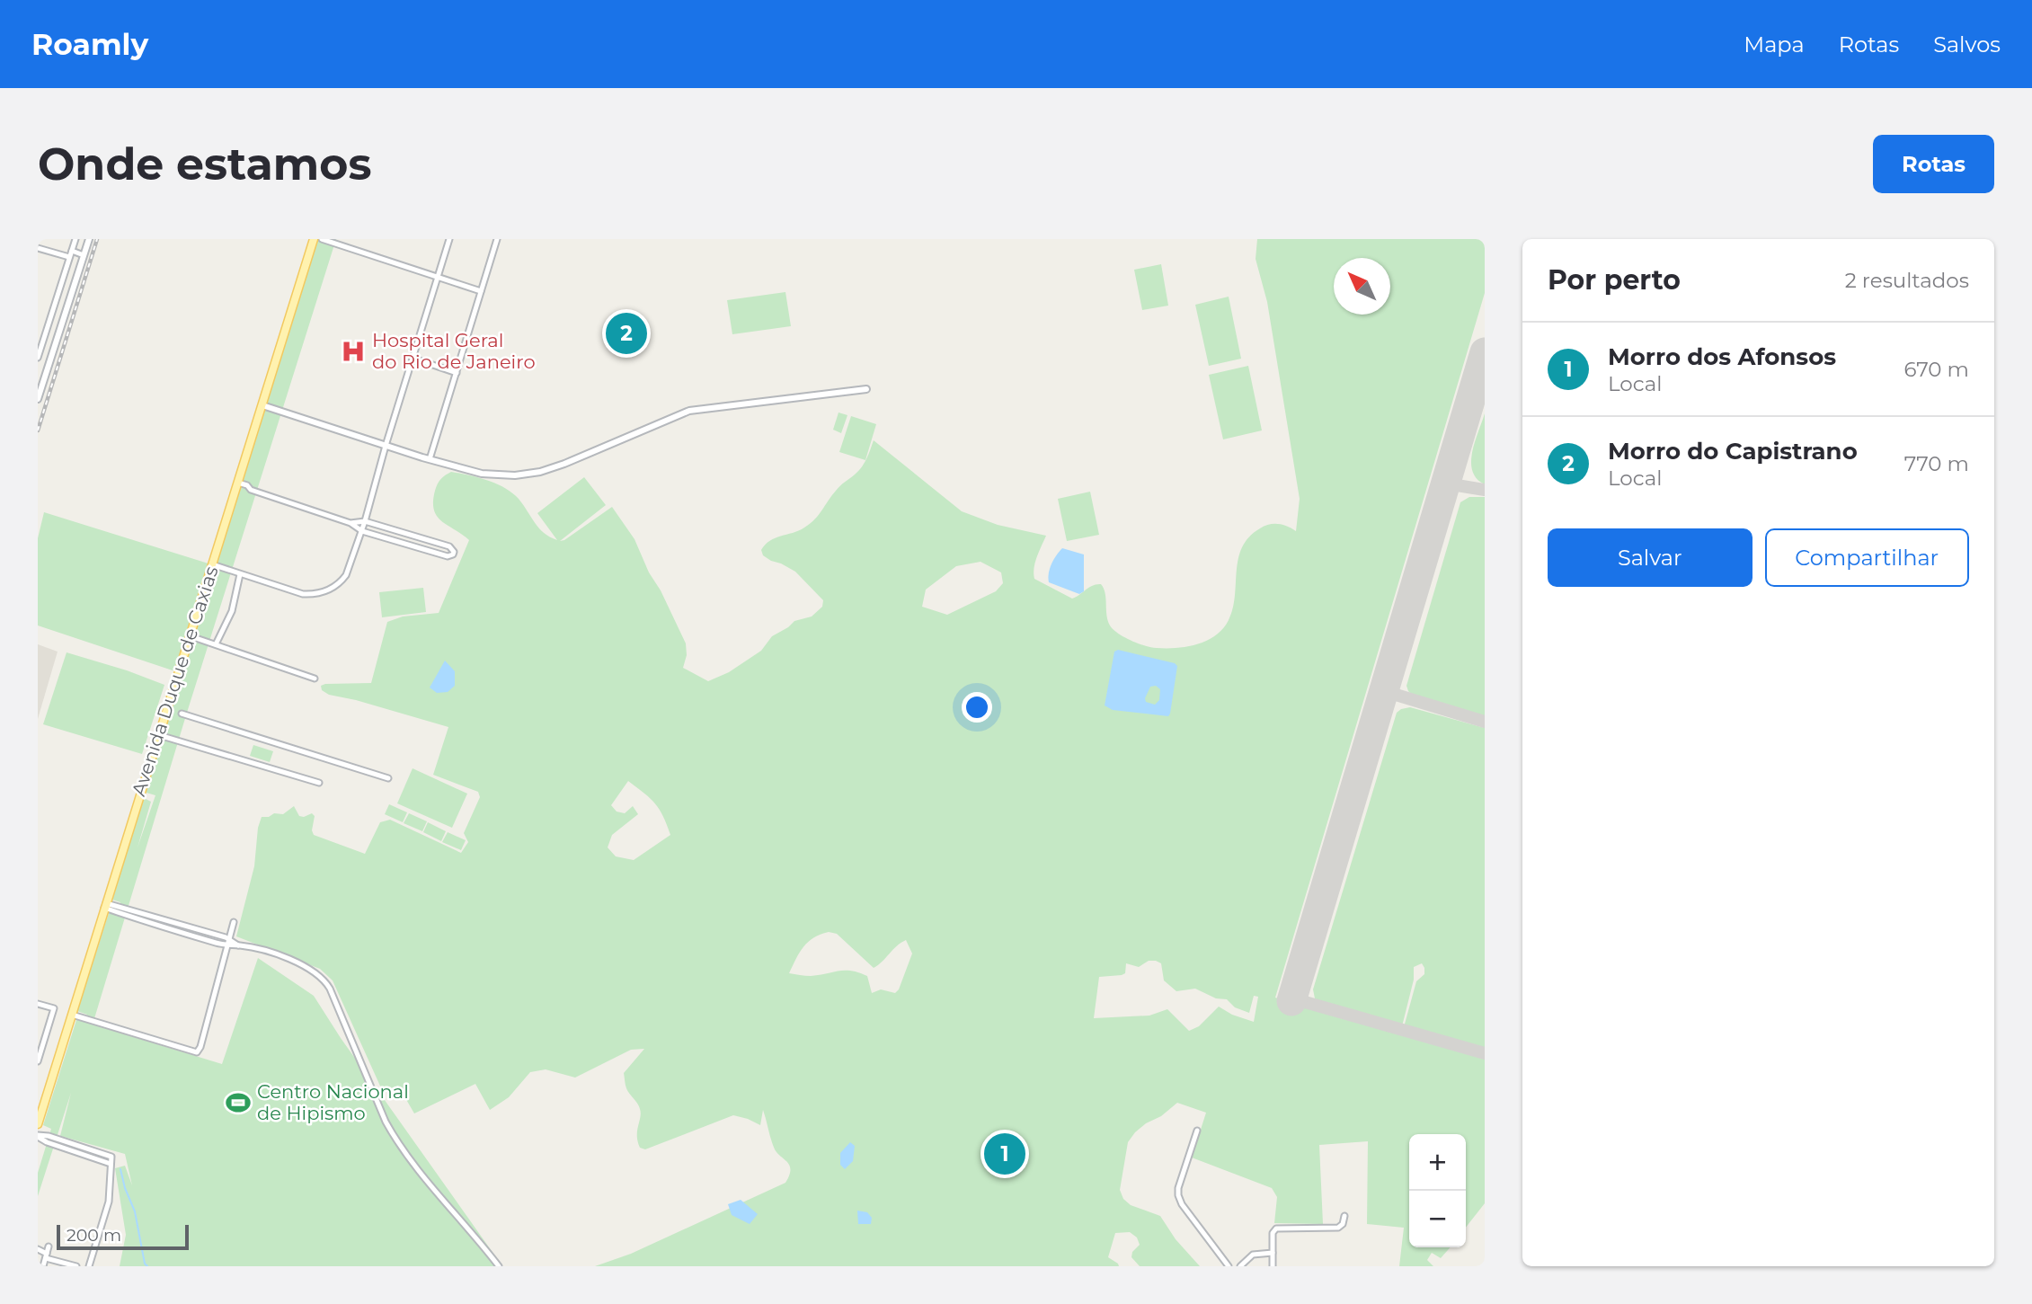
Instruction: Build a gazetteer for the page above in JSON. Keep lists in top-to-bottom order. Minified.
{"streets":{"main road":["Avenida Duque de Caxias"]},"places":{"hospital":["Hospital Geral do Rio de Janeiro"],"sports":["Centro Nacional de Hipismo"]},"scale_bar":"200 m","north":"top left","page":{"header":"Roamly","nav":["Mapa","Rotas","Salvos"],"buttons":["Rotas",["Salvar","Compartilhar"]],"title":"Onde estamos","heading":["Por perto","2 resultados"],"pins":["2","1"],"list":[{"mark":"1","name":"Morro dos Afonsos","note":"Local","value":"670 m"},{"mark":"2","name":"Morro do Capistrano","note":"Local","value":"770 m"}],"map_buttons":["+","−"],"scale":"200 m"}}
